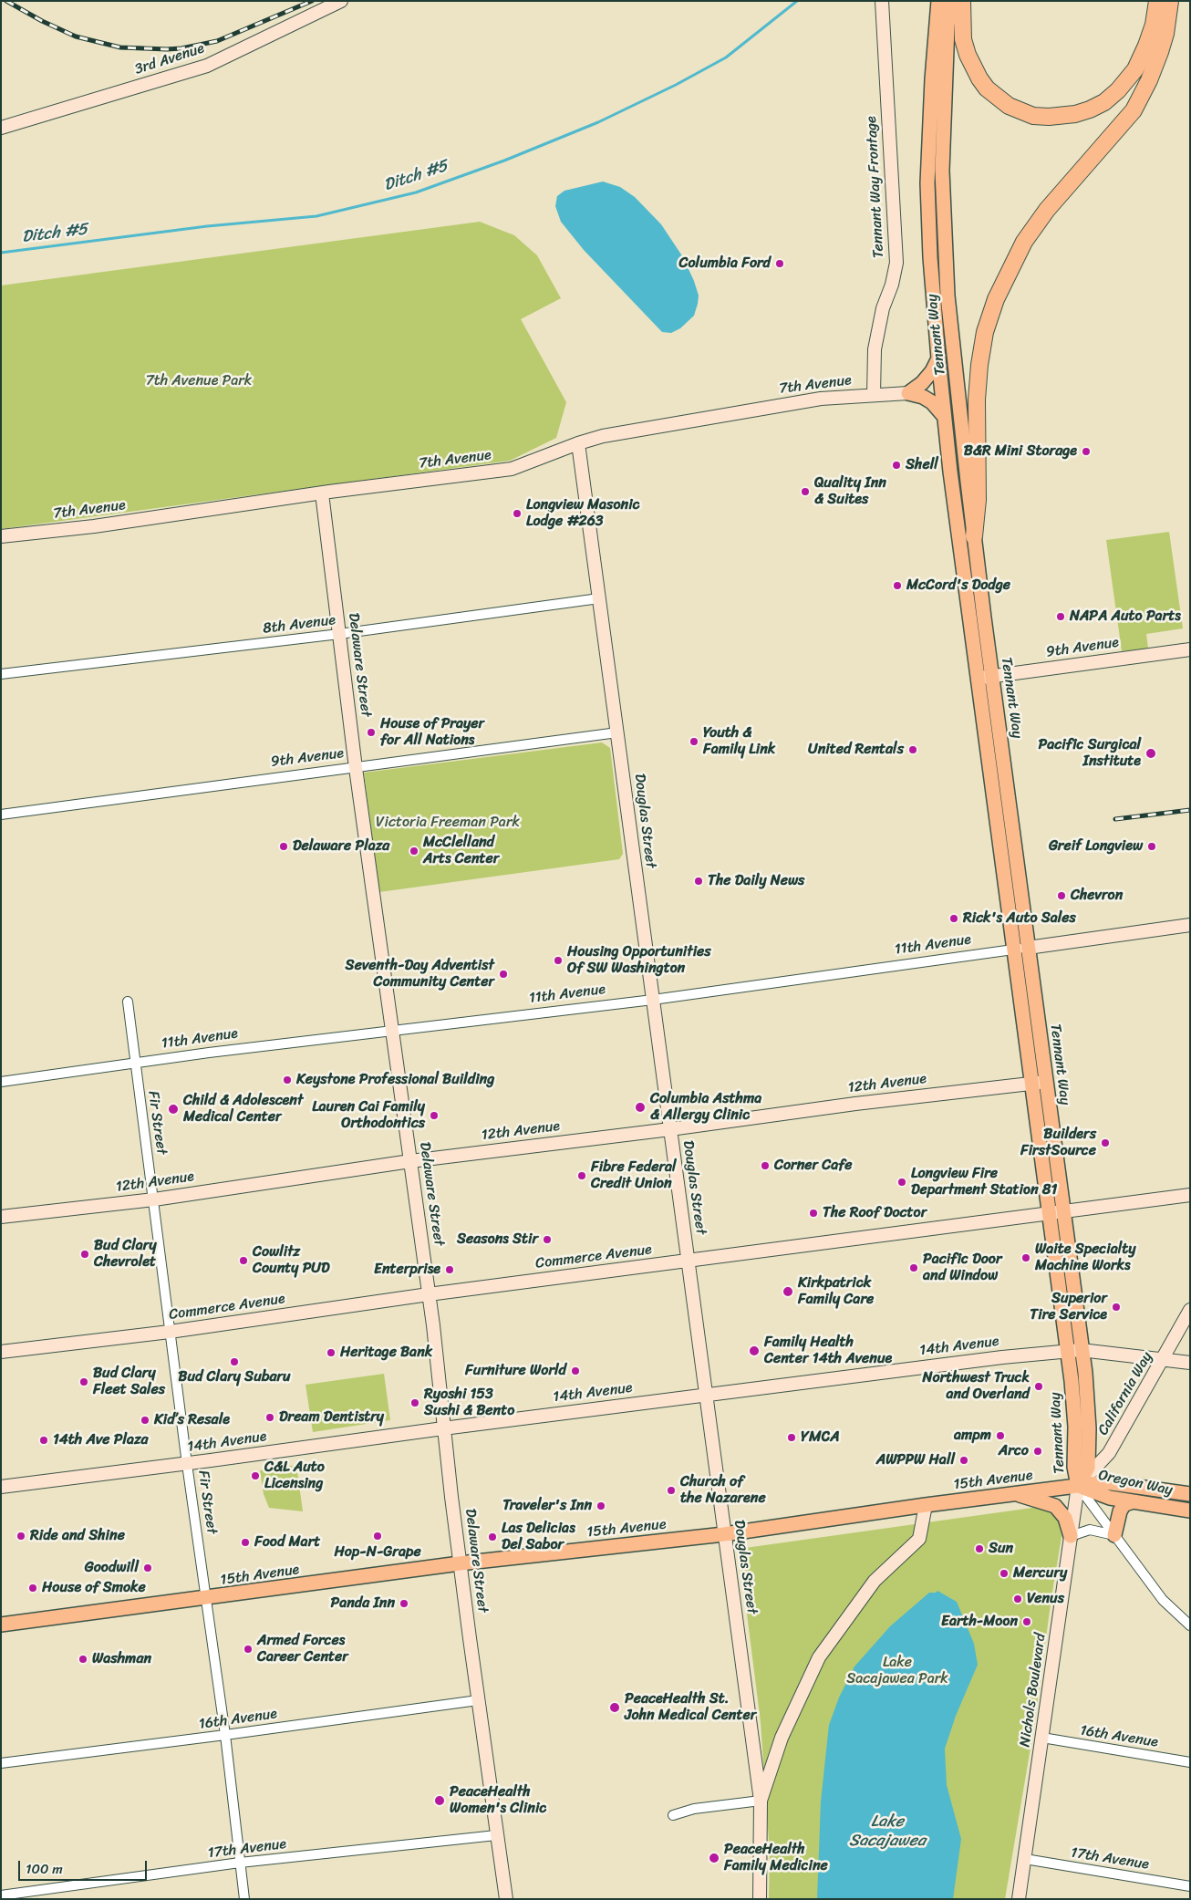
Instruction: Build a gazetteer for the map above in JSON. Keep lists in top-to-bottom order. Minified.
{"streets":{"main road":["Tennant Way","15th Avenue","Oregon Way"],"street":["3rd Avenue","Tennant Way Frontage","7th Avenue","8th Avenue","9th Avenue","Delaware Street","Douglas Street","11th Avenue","12th Avenue","Fir Street","Commerce Avenue","14th Avenue","California Way","Nichols Boulevard","16th Avenue","17th Avenue"]},"crossings":[["Tennant Way Frontage","7th Avenue"],["Tennant Way","9th Avenue"],["Tennant Way","11th Avenue"],["Tennant Way","12th Avenue"],["Tennant Way","Commerce Avenue"],["Tennant Way","14th Avenue"],["Tennant Way","California Way"],["Tennant Way","15th Avenue"],["Tennant Way","Oregon Way"],["Tennant Way","Nichols Boulevard"],["7th Avenue","Delaware Street"],["7th Avenue","Douglas Street"],["8th Avenue","Delaware Street"],["8th Avenue","Douglas Street"],["9th Avenue","Delaware Street"],["9th Avenue","Douglas Street"],["Delaware Street","11th Avenue"],["Delaware Street","12th Avenue"],["Delaware Street","Commerce Avenue"],["Delaware Street","14th Avenue"],["Delaware Street","15th Avenue"],["Delaware Street","16th Avenue"],["Delaware Street","17th Avenue"],["Douglas Street","11th Avenue"],["Douglas Street","12th Avenue"],["Douglas Street","Commerce Avenue"],["Douglas Street","14th Avenue"],["Douglas Street","15th Avenue"],["11th Avenue","Fir Street"],["12th Avenue","Fir Street"],["Fir Street","Commerce Avenue"],["Fir Street","14th Avenue"],["Fir Street","15th Avenue"],["Fir Street","16th Avenue"],["Fir Street","17th Avenue"],["14th Avenue","California Way"],["California Way","15th Avenue"],["California Way","Oregon Way"],["California Way","Nichols Boulevard"],["15th Avenue","Oregon Way"],["15th Avenue","Nichols Boulevard"],["Oregon Way","Nichols Boulevard"],["Nichols Boulevard","16th Avenue"],["Nichols Boulevard","17th Avenue"]],"water":["Ditch #5","Lake Sacajawea"],"parks":["7th Avenue Park","Victoria Freeman Park","Lake Sacajawea Park"],"places":["Columbia Ford","B&R Mini Storage","Shell","Quality Inn & Suites","Longview Masonic Lodge #263","McCord's Dodge","NAPA Auto Parts","House of Prayer for All Nations","Youth & Family Link","United Rentals","Pacific Surgical Institute","Delaware Plaza","Greif Longview","McClelland Arts Center","The Daily News","Chevron","Rick's Auto Sales","Housing Opportunities Of SW Washington","Seventh-Day Adventist Community Center","Keystone Professional Building","Columbia Asthma & Allergy Clinic","Child & Adolescent Medical Center","Lauren Cai Family Orthodontics","Builders FirstSource","Corner Cafe","Fibre Federal Credit Union","Longview Fire Department Station 81","The Roof Doctor","Seasons Stir","Bud Clary Chevrolet","Waite Specialty Machine Works","Cowlitz County PUD","Pacific Door and Window","Enterprise","Kirkpatrick Family Care","Superior Tire Service","Family Health Center 14th Avenue","Heritage Bank","Bud Clary Subaru","Furniture World","Bud Clary Fleet Sales","Northwest Truck and Overland","Ryoshi 153 Sushi & Bento","Dream Dentistry","Kid’s Resale","ampm","YMCA","14th Ave Plaza","Arco","AWPPW Hall","C&L Auto Licensing","Church of the Nazarene","Traveler's Inn","Ride and Shine","Hop-N-Grape","Las Delicias Del Sabor","Food Mart","Sun","Goodwill","Mercury","House of Smoke","Venus","Panda Inn","Earth-Moon","Armed Forces Career Center","Washman","PeaceHealth St. John Medical Center","PeaceHealth Women's Clinic","PeaceHealth Family Medicine"],"scale_bar":"100 m"}
